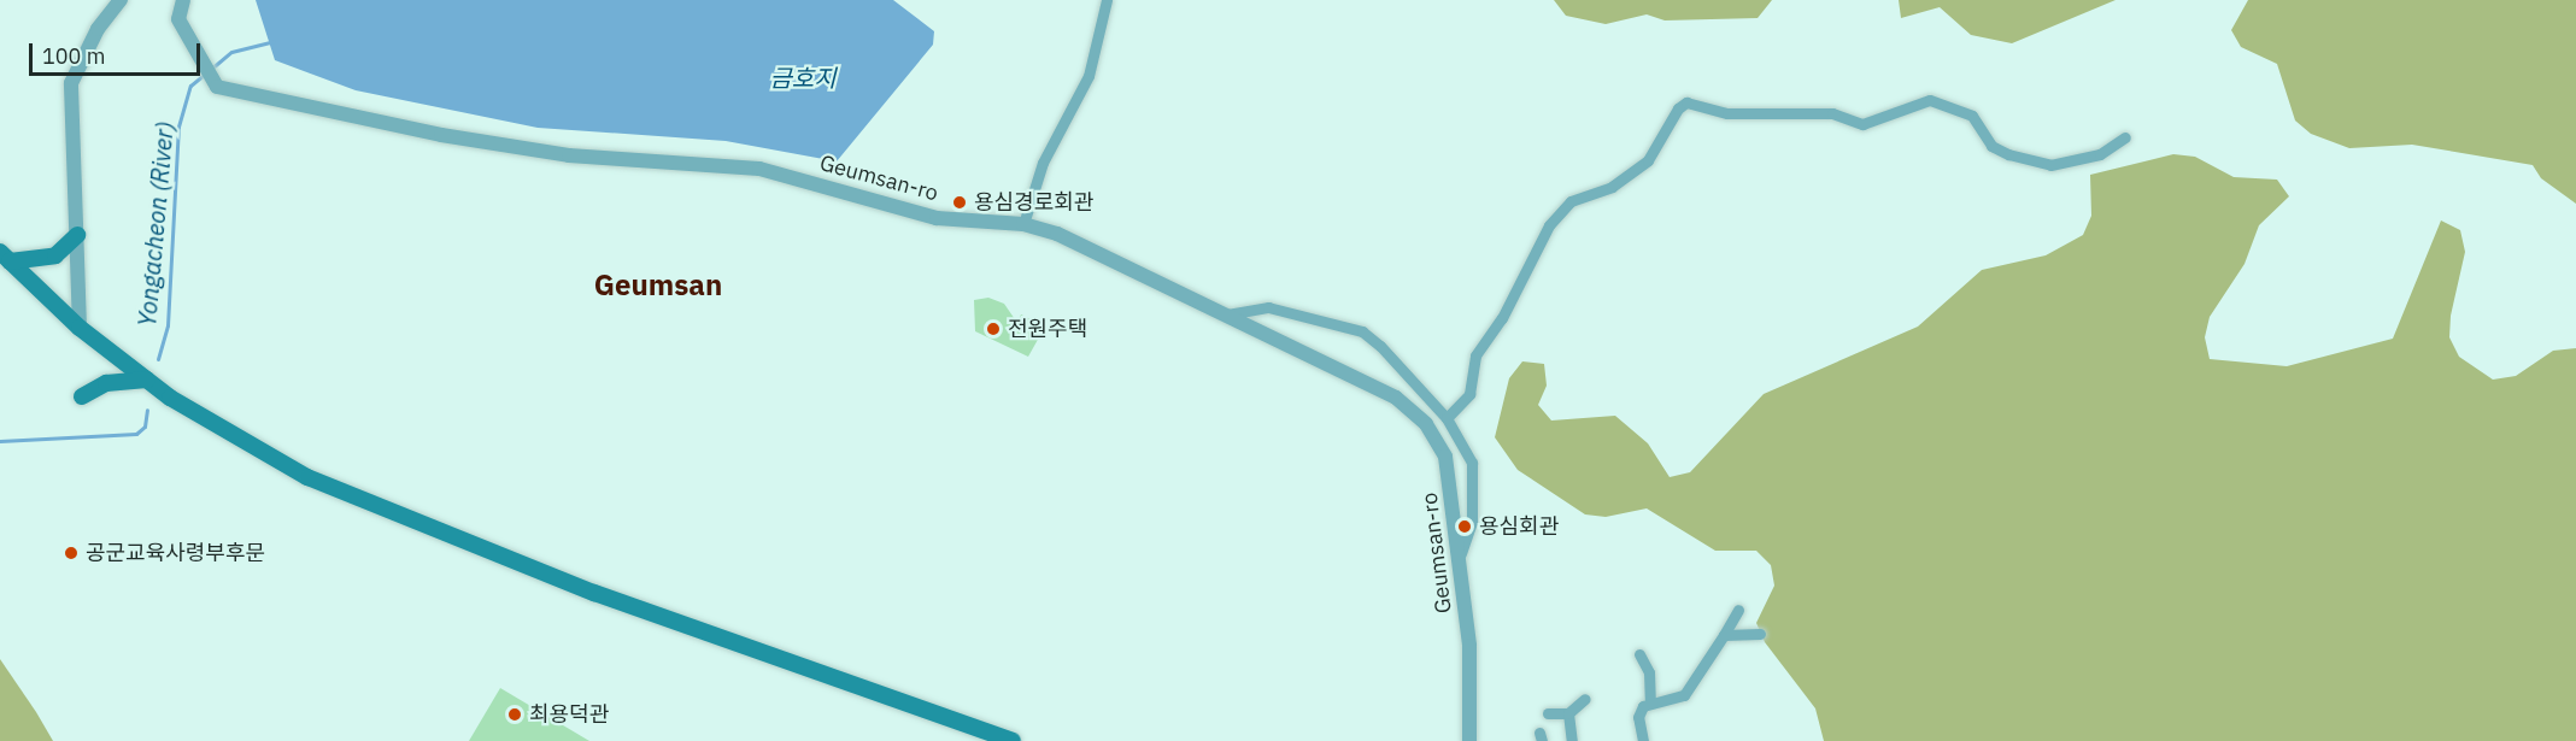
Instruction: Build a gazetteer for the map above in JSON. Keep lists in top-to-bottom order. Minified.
{"streets":{"street":["Geumsan-ro"]},"districts":["Geumsan"],"water":["금호지","Yongacheon (River)"],"places":["용심경로회관","전원주택","용심회관","공군교육사령부후문","최용덕관"],"scale_bar":"100 m"}
